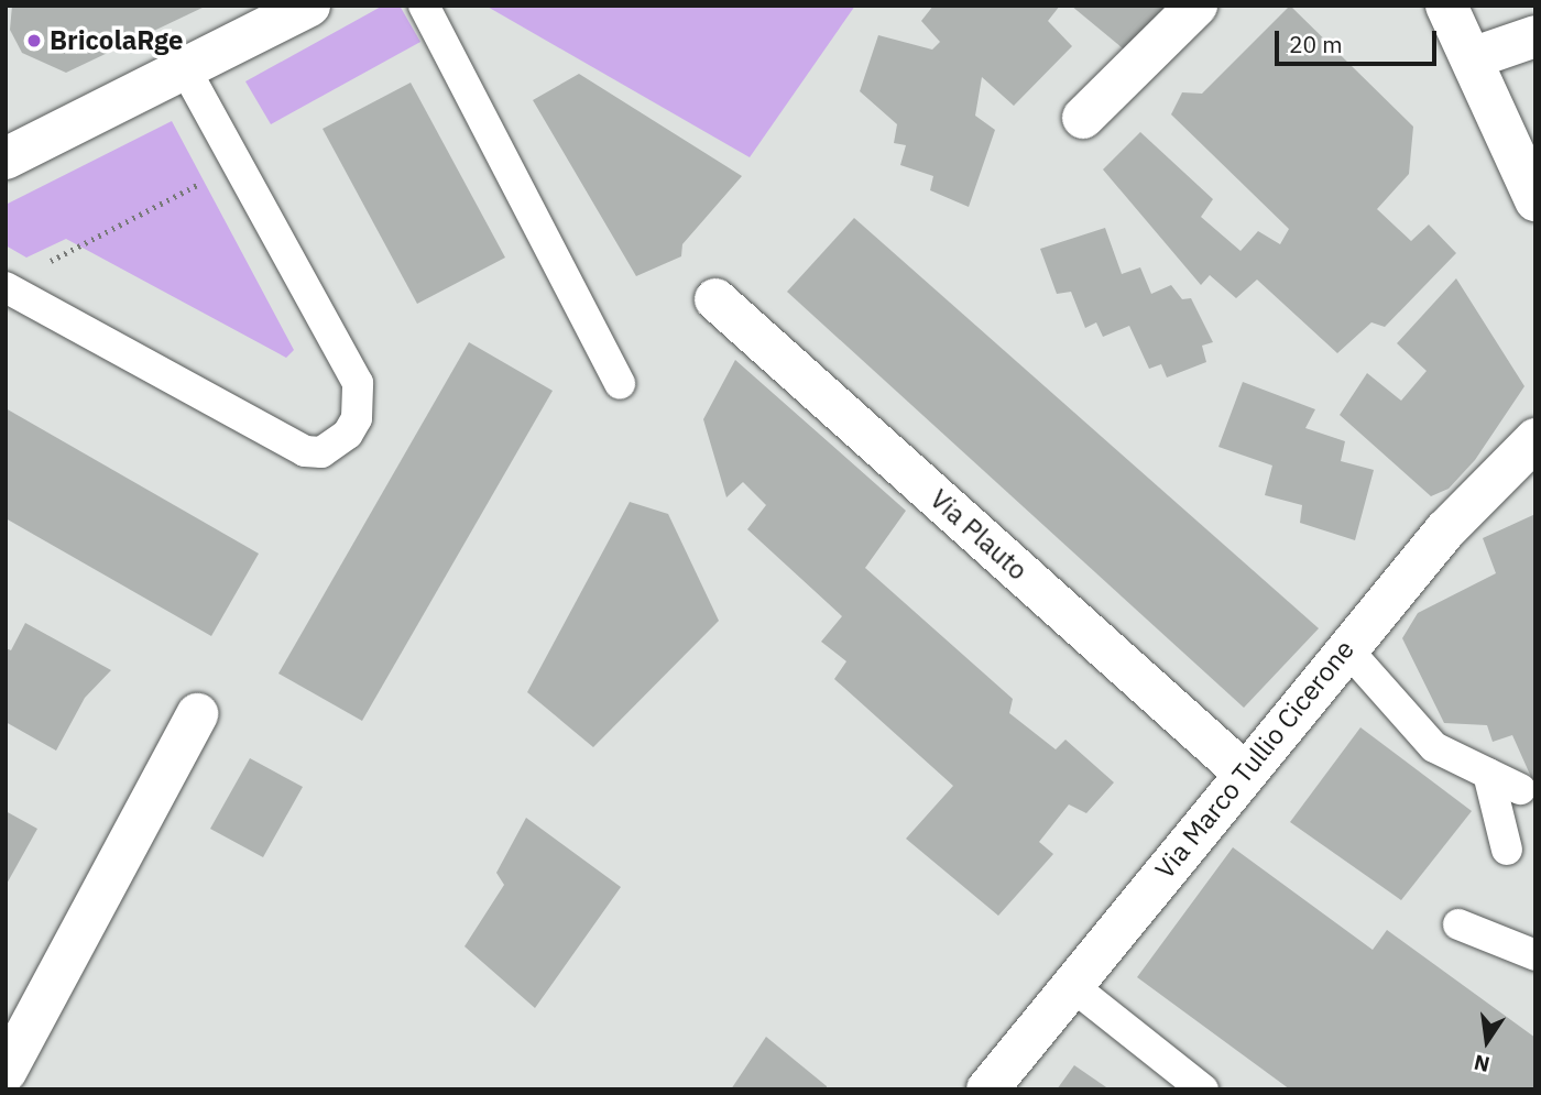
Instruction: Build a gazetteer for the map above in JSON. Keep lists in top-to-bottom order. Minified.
{"streets":{"street":["Via Plauto","Via Marco Tullio Cicerone"]},"crossings":[["Via Plauto","Via Marco Tullio Cicerone"]],"places":["BricolaRge"],"scale_bar":"20 m","north":"bottom"}
